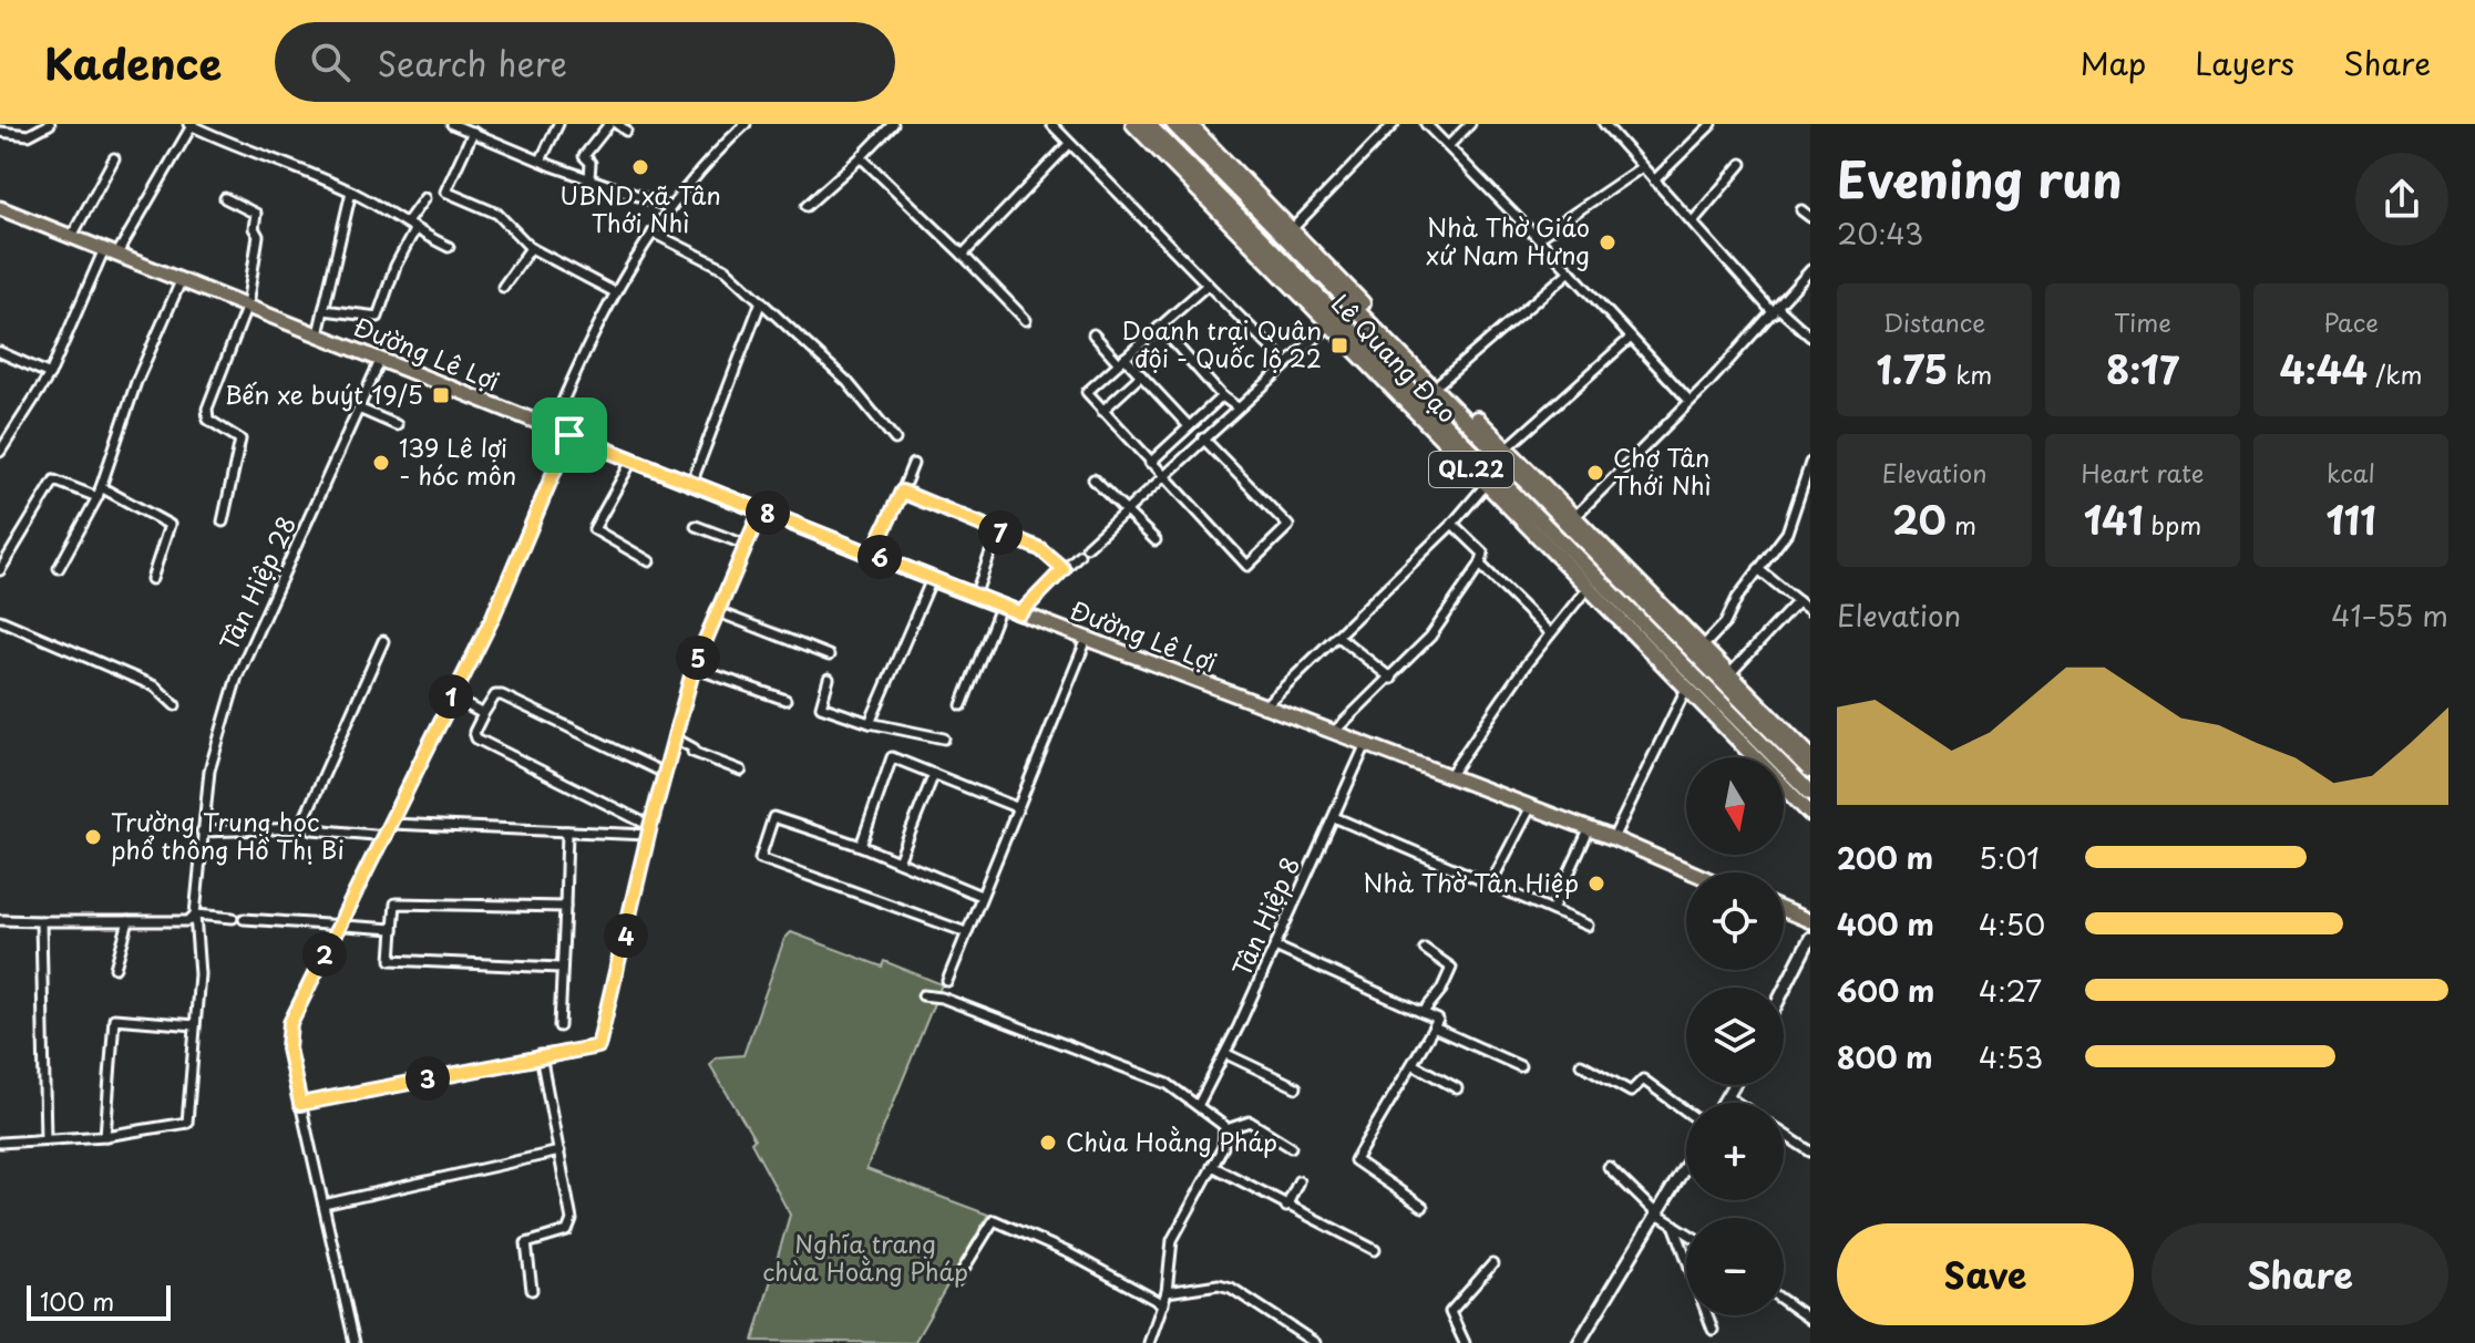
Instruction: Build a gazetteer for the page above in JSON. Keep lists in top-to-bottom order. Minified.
{"streets":{"highway":["Lê Quang Đạo","QL.22"],"main road":["Đường Lê Lợi"],"street":["Tân Hiệp 28","Tân Hiệp 8"]},"crossings":[["Đường Lê Lợi","Tân Hiệp 28"],["Đường Lê Lợi","Tân Hiệp 8"]],"parks":["Nghĩa trang chùa Hoằng Pháp"],"places":{"other":["UBND xã Tân Thới Nhì","Nhà Thờ Giáo xứ Nam Hưng","139 Lê lợi - hóc môn","Chợ Tân Thới Nhì","Trường Trung học phổ thông Hồ Thị Bi","Nhà Thờ Tân Hiệp","Chùa Hoằng Pháp"],"transit":["Doanh trại Quân đội - Quốc lộ 22","Bến xe buýt 19/5"]},"scale_bar":"100 m","north":"bottom","page":{"header":"Kadence","search":"Search here","nav":["Map","Layers","Share"],"heading":["Evening run","20:43"],"stats":[["Distance","1.75 km"],["Time","8:17"],["Pace","4:44 /km"],["Elevation","20 m"],["Heart rate","141 bpm"],["kcal","111"]],"pins":["8","7","6","5","1","4","2","3"],"chart":["Elevation","41–55 m"],"map_buttons":["+","−"],"list":[{"name":"200 m","note":"5:01"},{"name":"400 m","note":"4:50"},{"name":"600 m","note":"4:27"},{"name":"800 m","note":"4:53"}],"buttons":["Save","Share"],"scale":"100 m"}}
